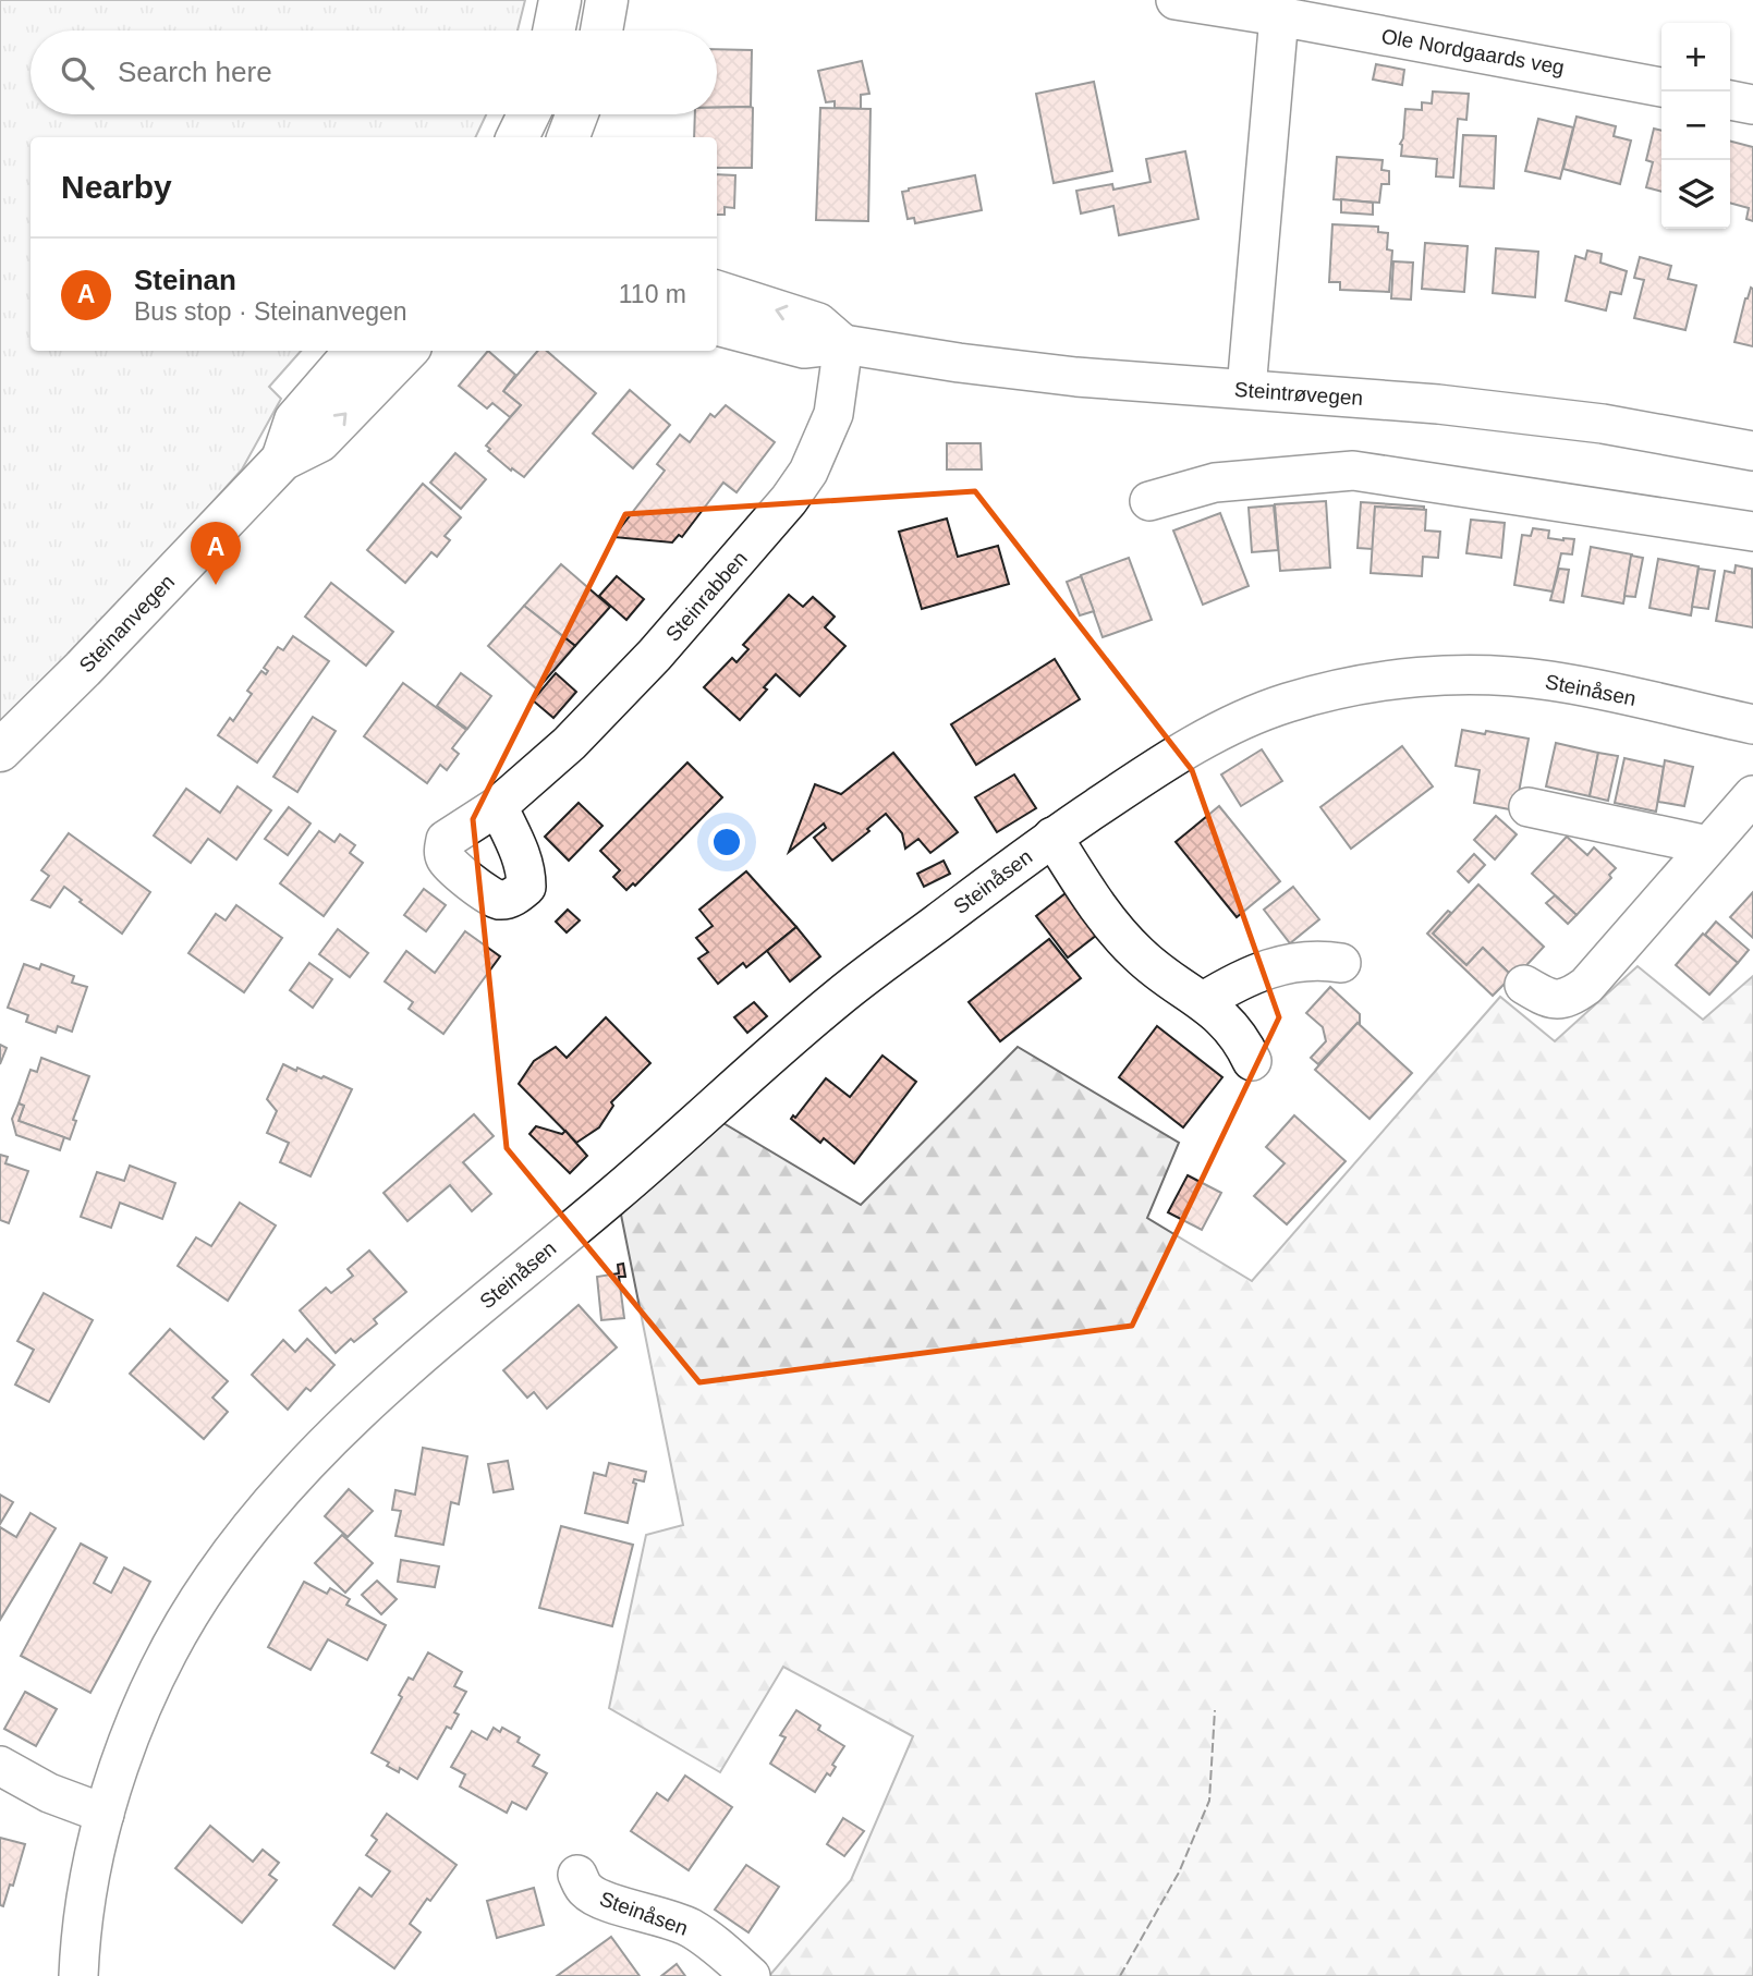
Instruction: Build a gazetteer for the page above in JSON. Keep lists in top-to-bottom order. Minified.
{"streets":{"main road":["Steinanvegen"],"street":["Ole Nordgaards veg","Steintrøvegen","Steinrabben","Steinåsen"]},"crossings":[["Steintrøvegen","Steinrabben"]],"page":{"map_buttons":["+","−"],"search":"Search here","heading":"Nearby","list":[{"mark":"A","name":"Steinan","note":"Bus stop · Steinanvegen","value":"110 m"}],"pins":"A"}}
